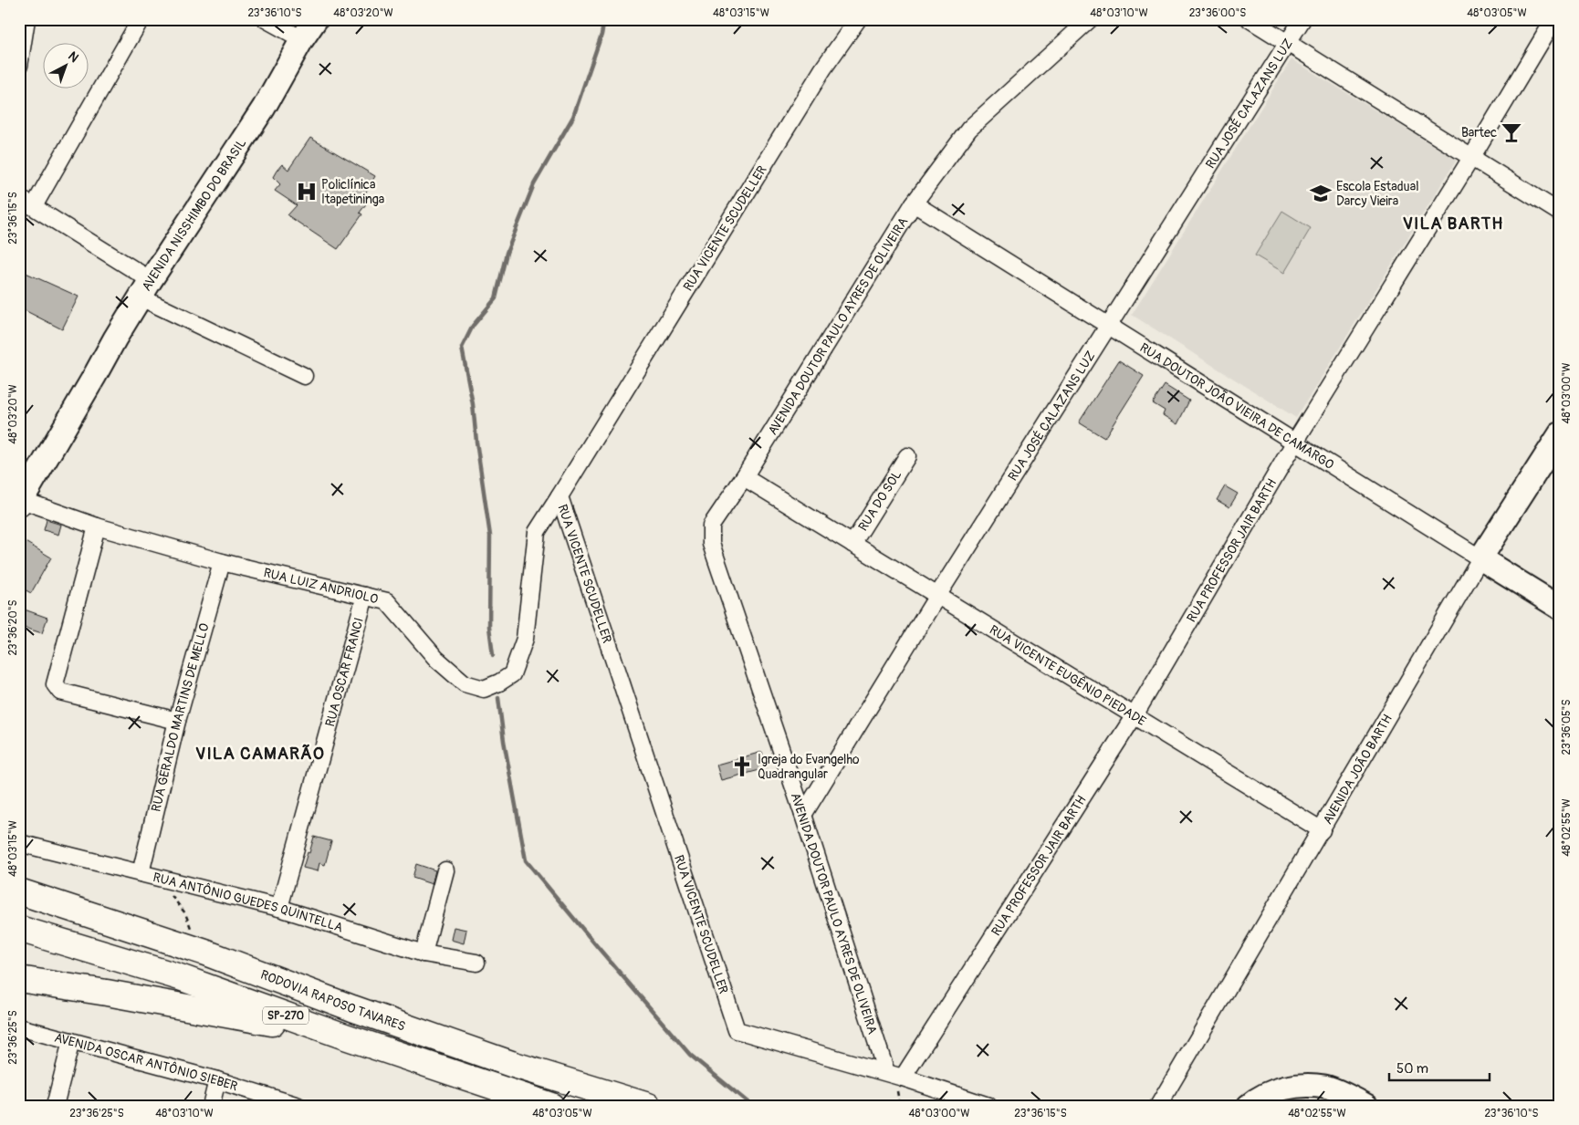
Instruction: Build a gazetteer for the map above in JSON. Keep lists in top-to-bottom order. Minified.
{"streets":{"highway":["RODOVIA RAPOSO TAVARES","SP-270"],"main road":["AVENIDA NISSHIMBO DO BRASIL","RUA DOUTOR JOÃO VIEIRA DE CAMARGO","AVENIDA JOÃO BARTH"],"street":["RUA JOSÉ CALAZANS LUZ","RUA VICENTE SCUDELLER","AVENIDA DOUTOR PAULO AYRES DE OLIVEIRA","RUA DO SOL","RUA PROFESSOR JAIR BARTH","RUA LUIZ ANDRIOLO","RUA OSCAR FRANCI","RUA VICENTE EUGÊNIO PIEDADE","RUA GERALDO MARTINS DE MELLO","RUA ANTÔNIO GUEDES QUINTELLA","AVENIDA OSCAR ANTÔNIO SIEBER"]},"crossings":[["RUA JOSÉ CALAZANS LUZ","AVENIDA DOUTOR PAULO AYRES DE OLIVEIRA"],["RUA JOSÉ CALAZANS LUZ","RUA DOUTOR JOÃO VIEIRA DE CAMARGO"],["RUA JOSÉ CALAZANS LUZ","RUA VICENTE EUGÊNIO PIEDADE"],["AVENIDA NISSHIMBO DO BRASIL","RUA LUIZ ANDRIOLO"],["RUA VICENTE SCUDELLER","AVENIDA DOUTOR PAULO AYRES DE OLIVEIRA"],["RUA VICENTE SCUDELLER","RUA LUIZ ANDRIOLO"],["AVENIDA DOUTOR PAULO AYRES DE OLIVEIRA","RUA DOUTOR JOÃO VIEIRA DE CAMARGO"],["AVENIDA DOUTOR PAULO AYRES DE OLIVEIRA","RUA VICENTE EUGÊNIO PIEDADE"],["RUA DOUTOR JOÃO VIEIRA DE CAMARGO","RUA PROFESSOR JAIR BARTH"],["RUA DOUTOR JOÃO VIEIRA DE CAMARGO","AVENIDA JOÃO BARTH"],["RUA DO SOL","RUA VICENTE EUGÊNIO PIEDADE"],["RUA PROFESSOR JAIR BARTH","RUA VICENTE EUGÊNIO PIEDADE"],["RUA LUIZ ANDRIOLO","RUA OSCAR FRANCI"],["RUA LUIZ ANDRIOLO","RUA GERALDO MARTINS DE MELLO"],["RUA OSCAR FRANCI","RUA ANTÔNIO GUEDES QUINTELLA"],["RUA VICENTE EUGÊNIO PIEDADE","AVENIDA JOÃO BARTH"],["RUA GERALDO MARTINS DE MELLO","RUA ANTÔNIO GUEDES QUINTELLA"]],"districts":["VILA BARTH","VILA CAMARÃO"],"places":{"bar":["Bartec"],"hospital":["Policlínica Itapetininga"],"school or university":["Escola Estadual Darcy Vieira"],"church":["Igreja do Evangelho Quadrangular"]},"scale_bar":"50 m","north":"top right","coordinates":["23°36'10\"S","48°03'20\"W","48°03'15\"W","48°03'10\"W","23°36'00\"S","48°03'05\"W","23°36'15\"S","48°03'00\"W","23°36'20\"S","23°36'05\"S","48°02'55\"W","23°36'25\"S"]}
